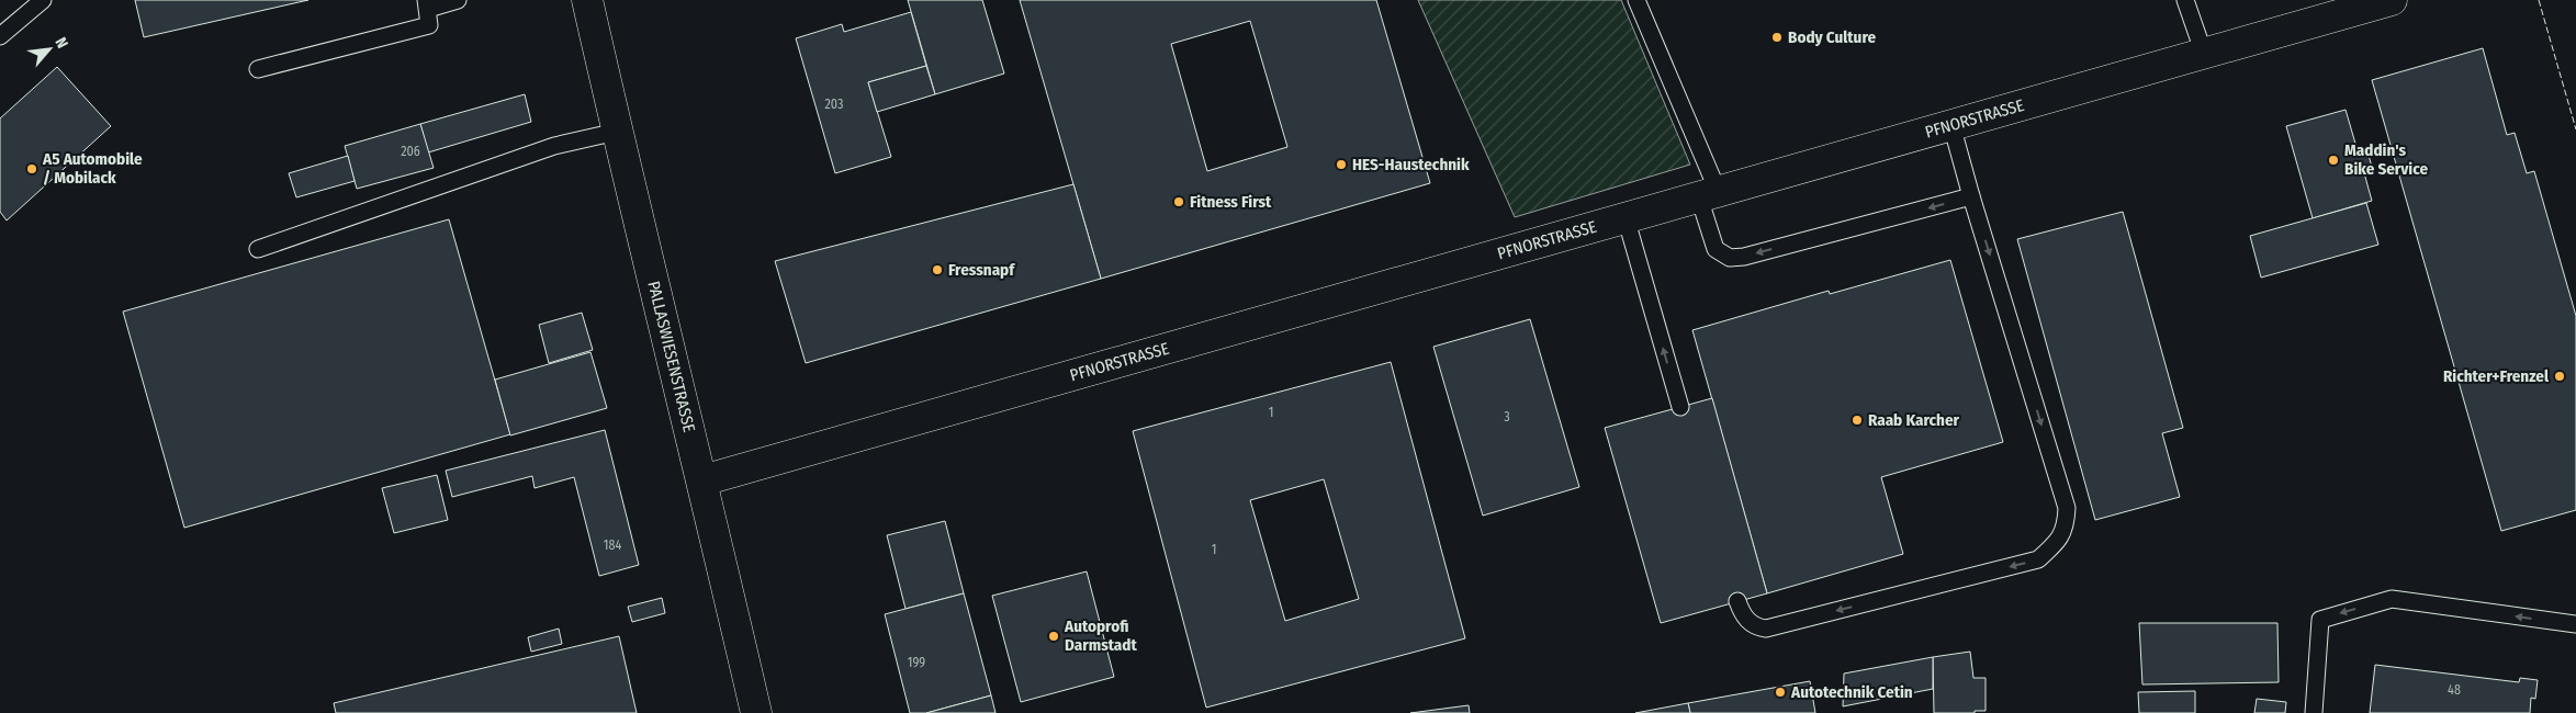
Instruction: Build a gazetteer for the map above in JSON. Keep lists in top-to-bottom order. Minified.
{"streets":{"street":["PFNORSTRASSE","PALLASWIESENSTRASSE"]},"crossings":[["PFNORSTRASSE","PALLASWIESENSTRASSE"]],"places":["Body Culture","Maddin's Bike Service","HES-Haustechnik","A5 Automobile / Mobilack","Fitness First","Fressnapf","Richter+Frenzel","Raab Karcher","Autoprofi Darmstadt","Autotechnik Cetin"],"house_numbers":["203","206","1","3","184","1","199","48"],"north":"top right"}
